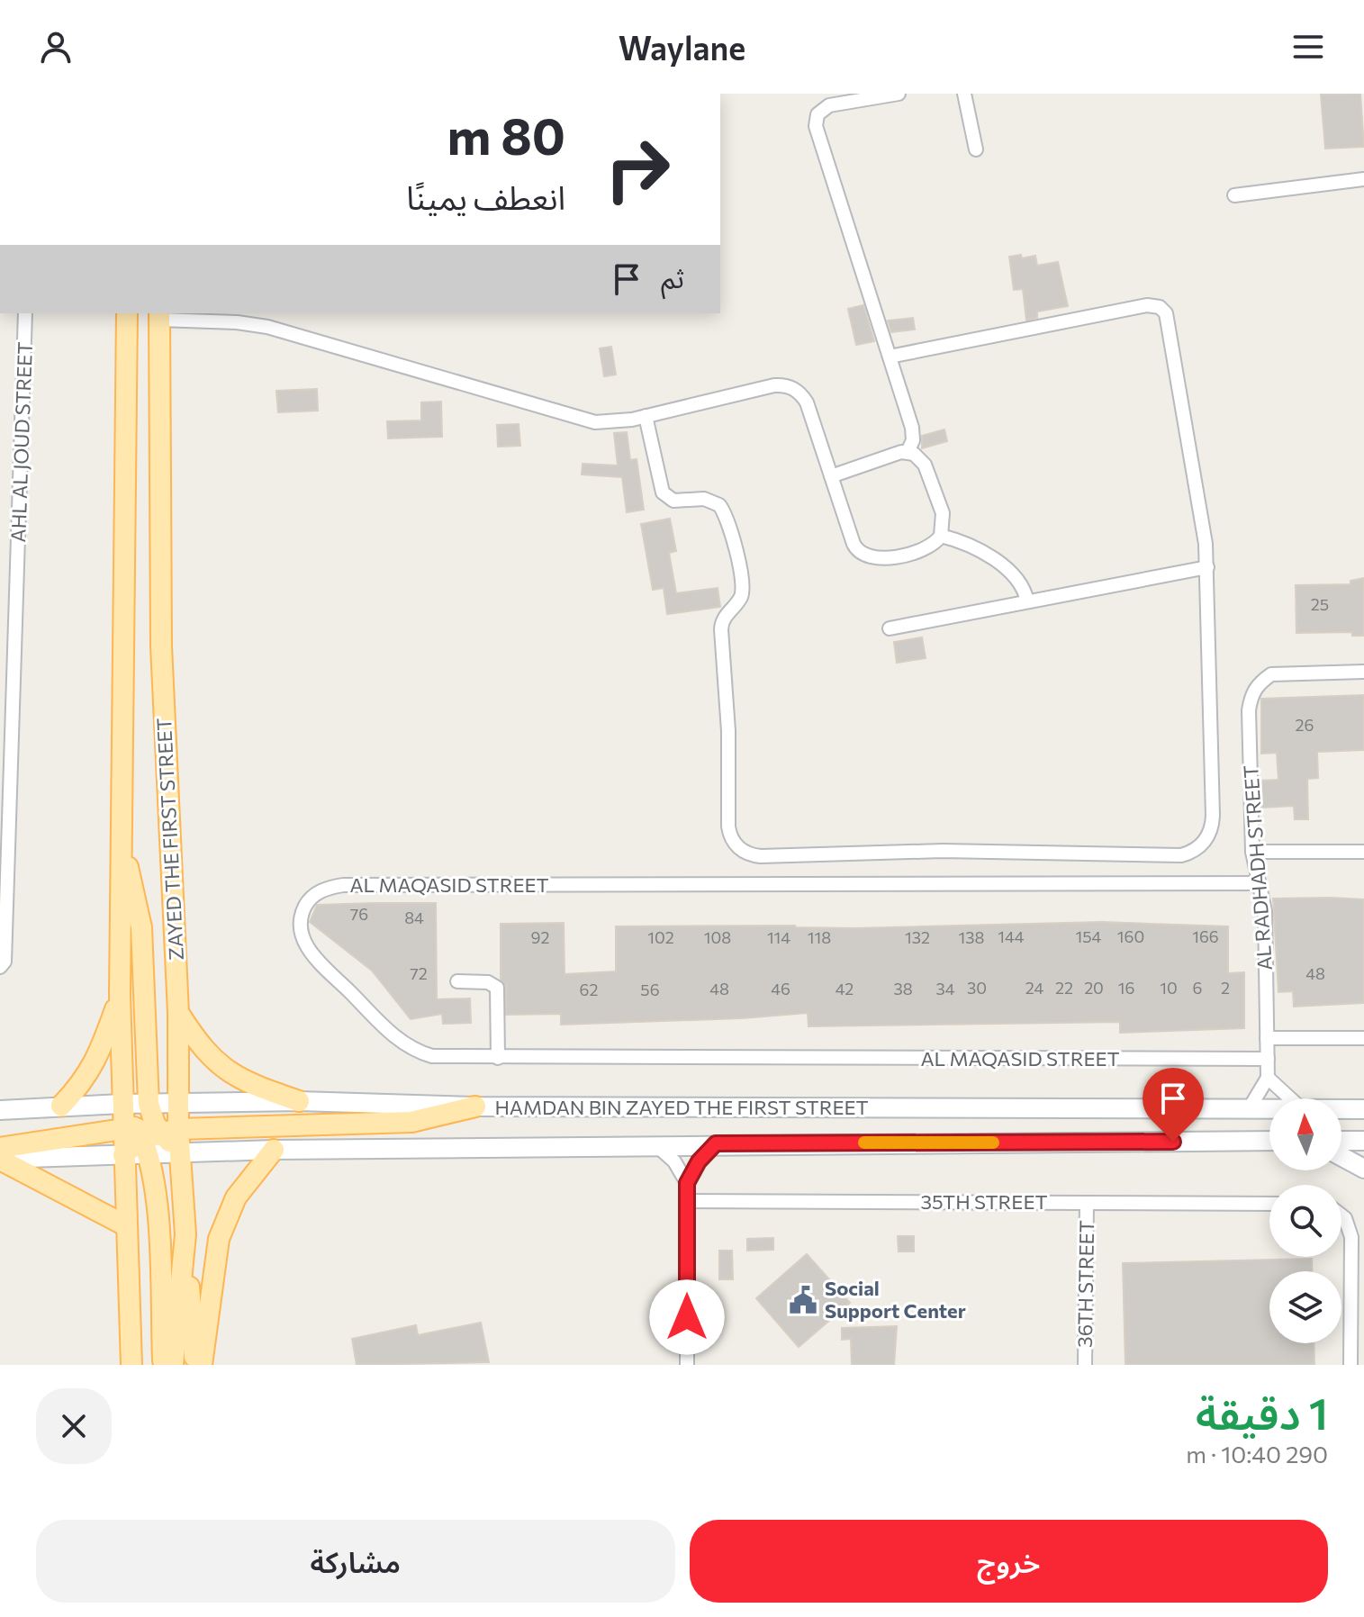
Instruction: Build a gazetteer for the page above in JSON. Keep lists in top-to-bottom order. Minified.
{"streets":{"main road":["ZAYED THE FIRST STREET","HAMDAN BIN ZAYED THE FIRST STREET"],"street":["AHL AL JOUD STREET","AL RADHADH STREET","AL MAQASID STREET","35TH STREET","36TH STREET"]},"crossings":[["ZAYED THE FIRST STREET","HAMDAN BIN ZAYED THE FIRST STREET"],["AL RADHADH STREET","AL MAQASID STREET"],["35TH STREET","36TH STREET"]],"places":{"public building":["Social Support Center"]},"house_numbers":["25","26","76","84","144","154","160","166","92","102","108","114","118","132","138","72","48","30","24","22","20","16","10","6","2","48","46","42","38","34","62","56"],"north":"top","page":{"header":"Waylane","turn":["80 m","انعطف يمينًا"],"then":"ثم","heading":["1 دقيقة","290 m · 10:40"],"buttons":["خروج","مشاركة"]}}
